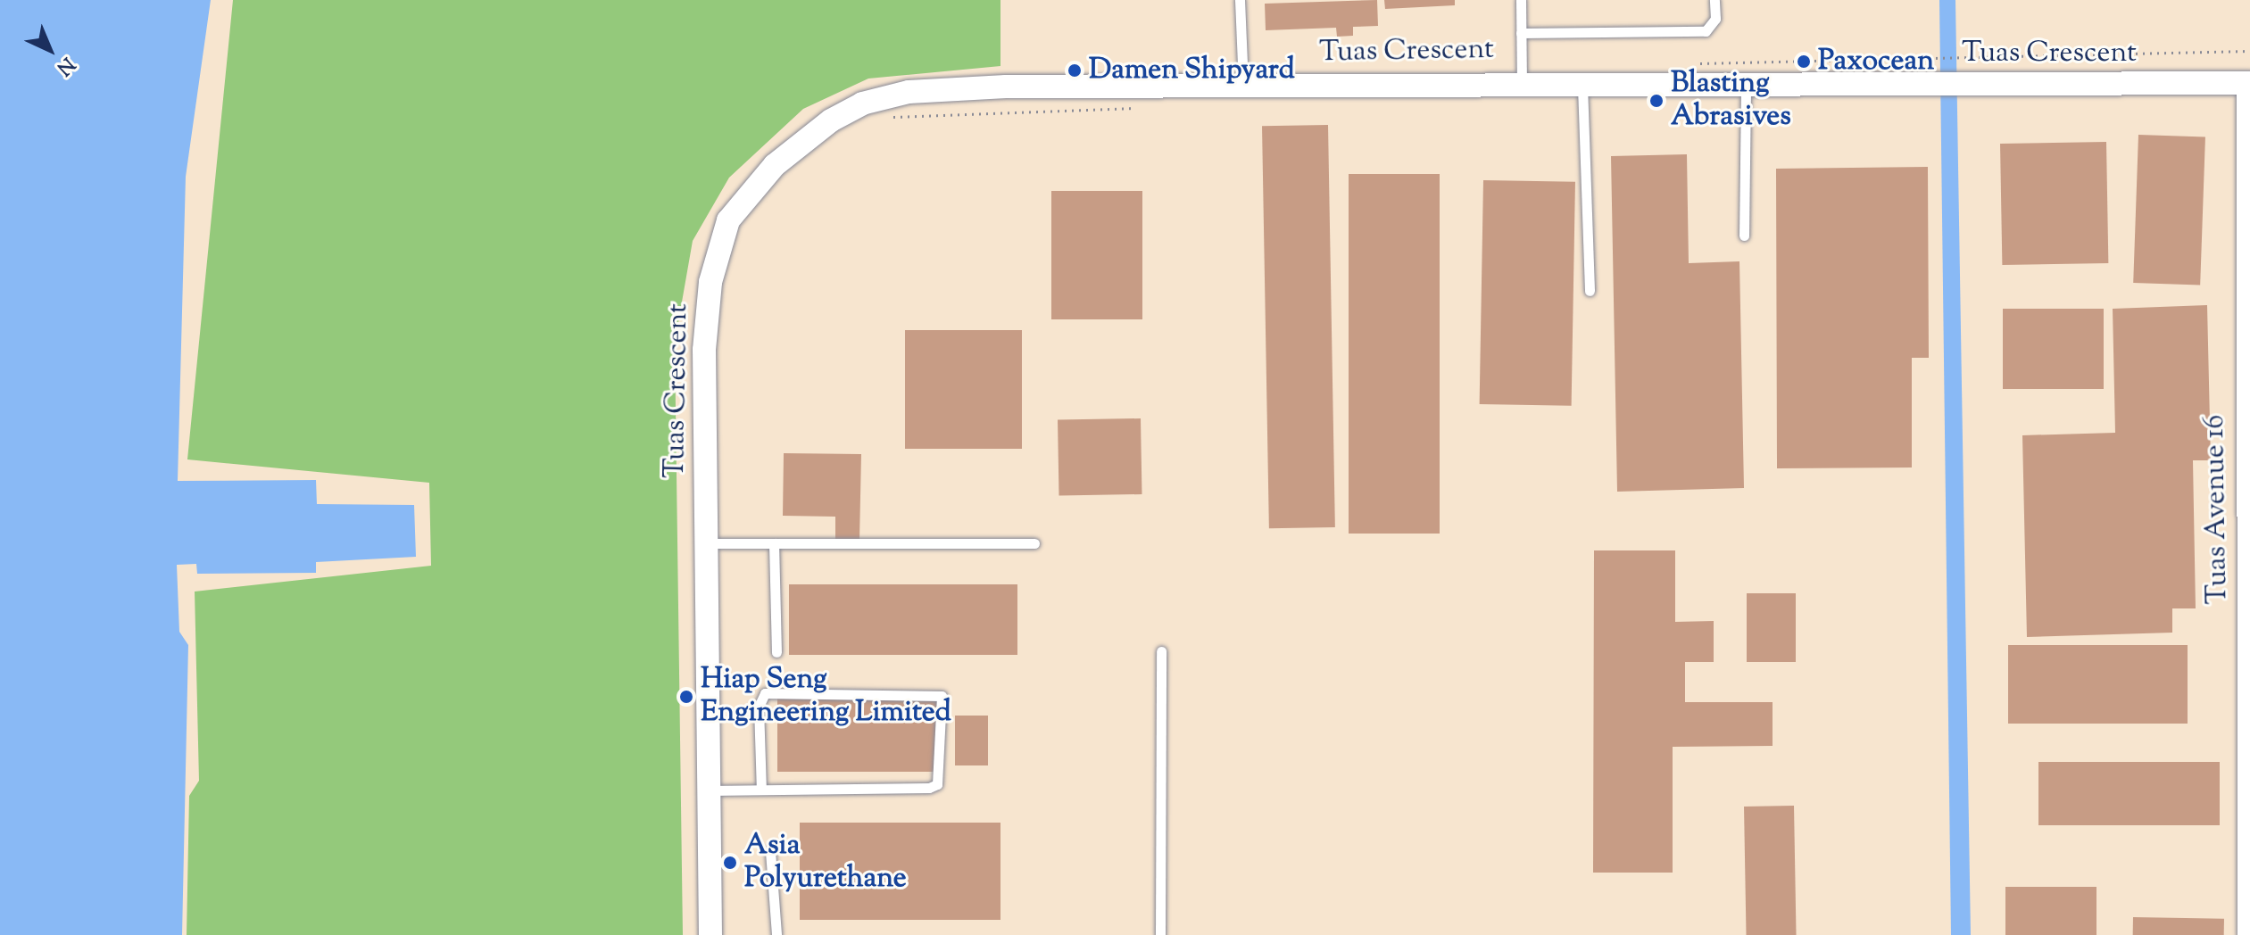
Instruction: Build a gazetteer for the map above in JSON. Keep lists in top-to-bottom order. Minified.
{"streets":{"street":["Tuas Crescent","Tuas Avenue 16"]},"crossings":[["Tuas Crescent","Tuas Avenue 16"]],"places":["Paxocean","Damen Shipyard","Blasting Abrasives","Hiap Seng Engineering Limited","Asia Polyurethane"],"north":"bottom right"}
